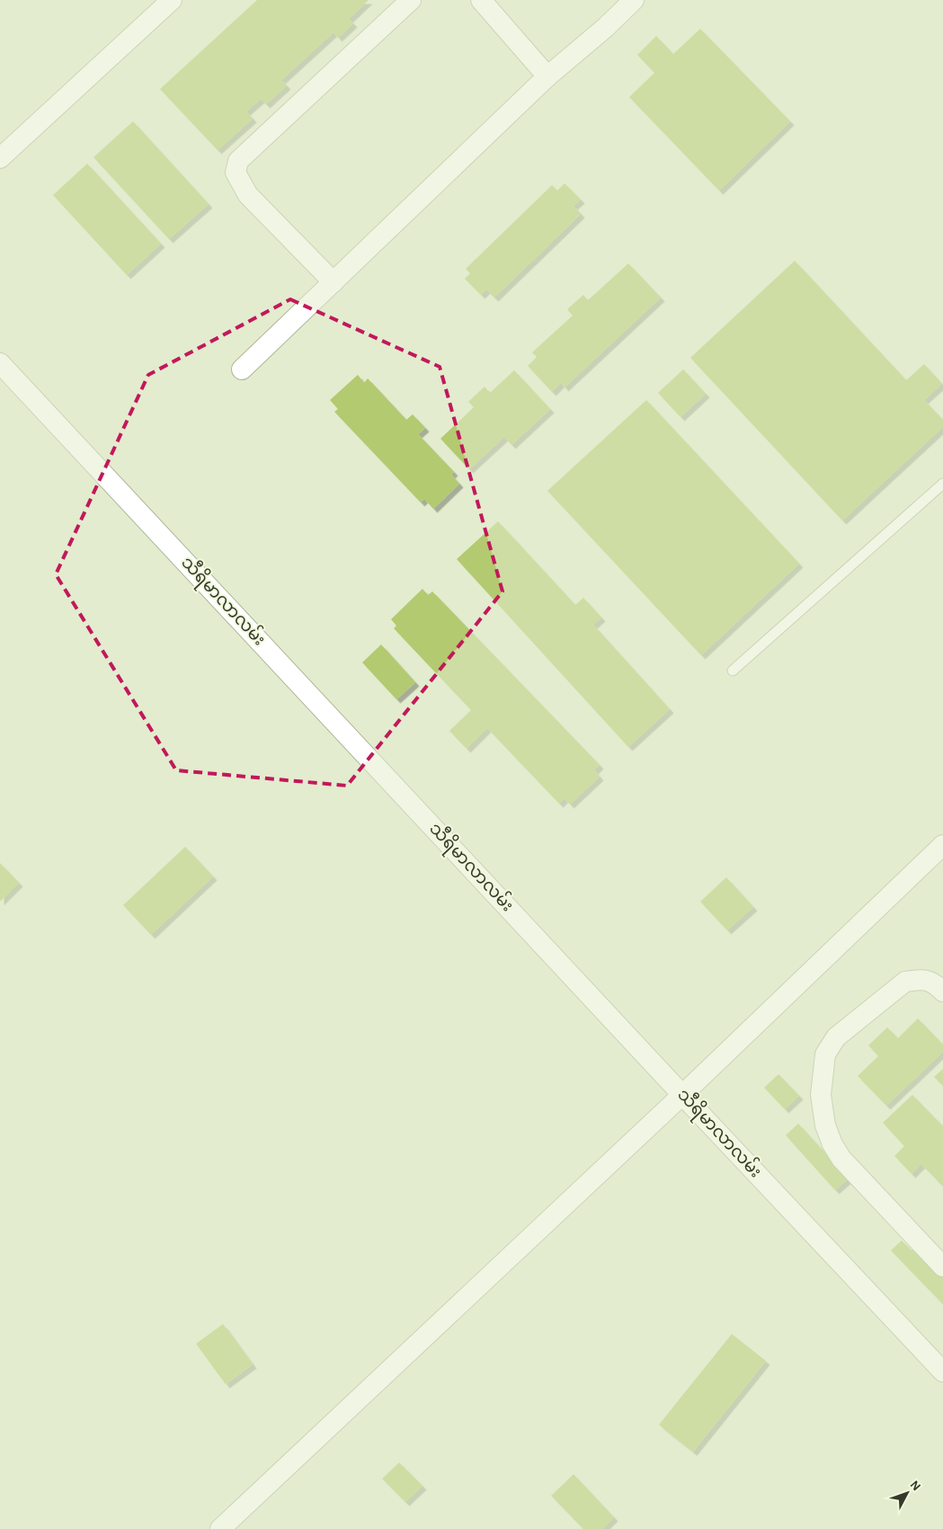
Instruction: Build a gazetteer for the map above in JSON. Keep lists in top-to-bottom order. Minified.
{"streets":{"street":["သီရိမာလာလမ်း"]},"north":"top right"}
